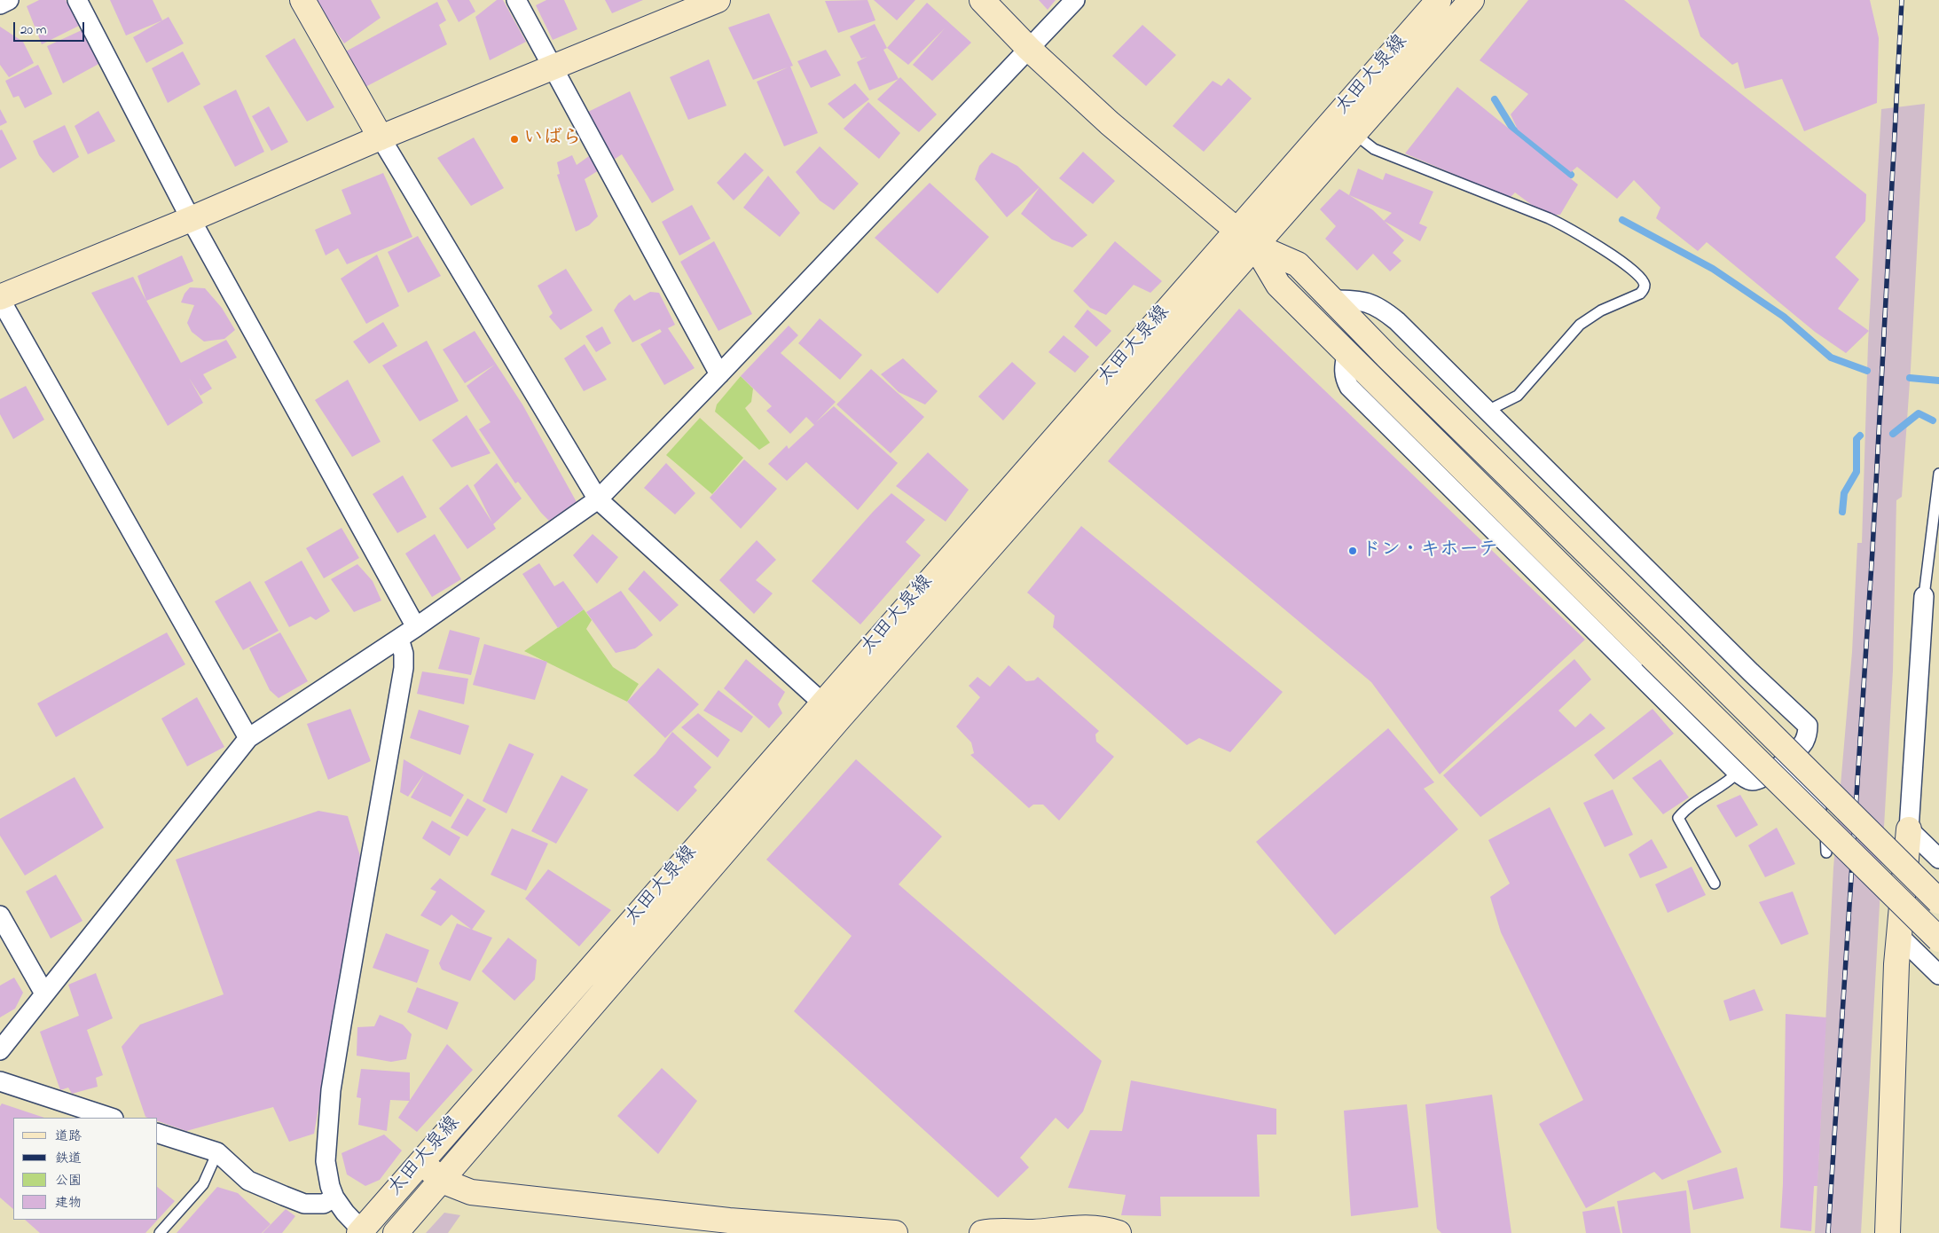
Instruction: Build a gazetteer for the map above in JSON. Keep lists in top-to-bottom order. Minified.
{"streets":{"street":["太田大泉線"]},"places":["いばら","ドン・キホーテ"],"legend":["道路","鉄道","公園","建物"],"scale_bar":"20 m"}
